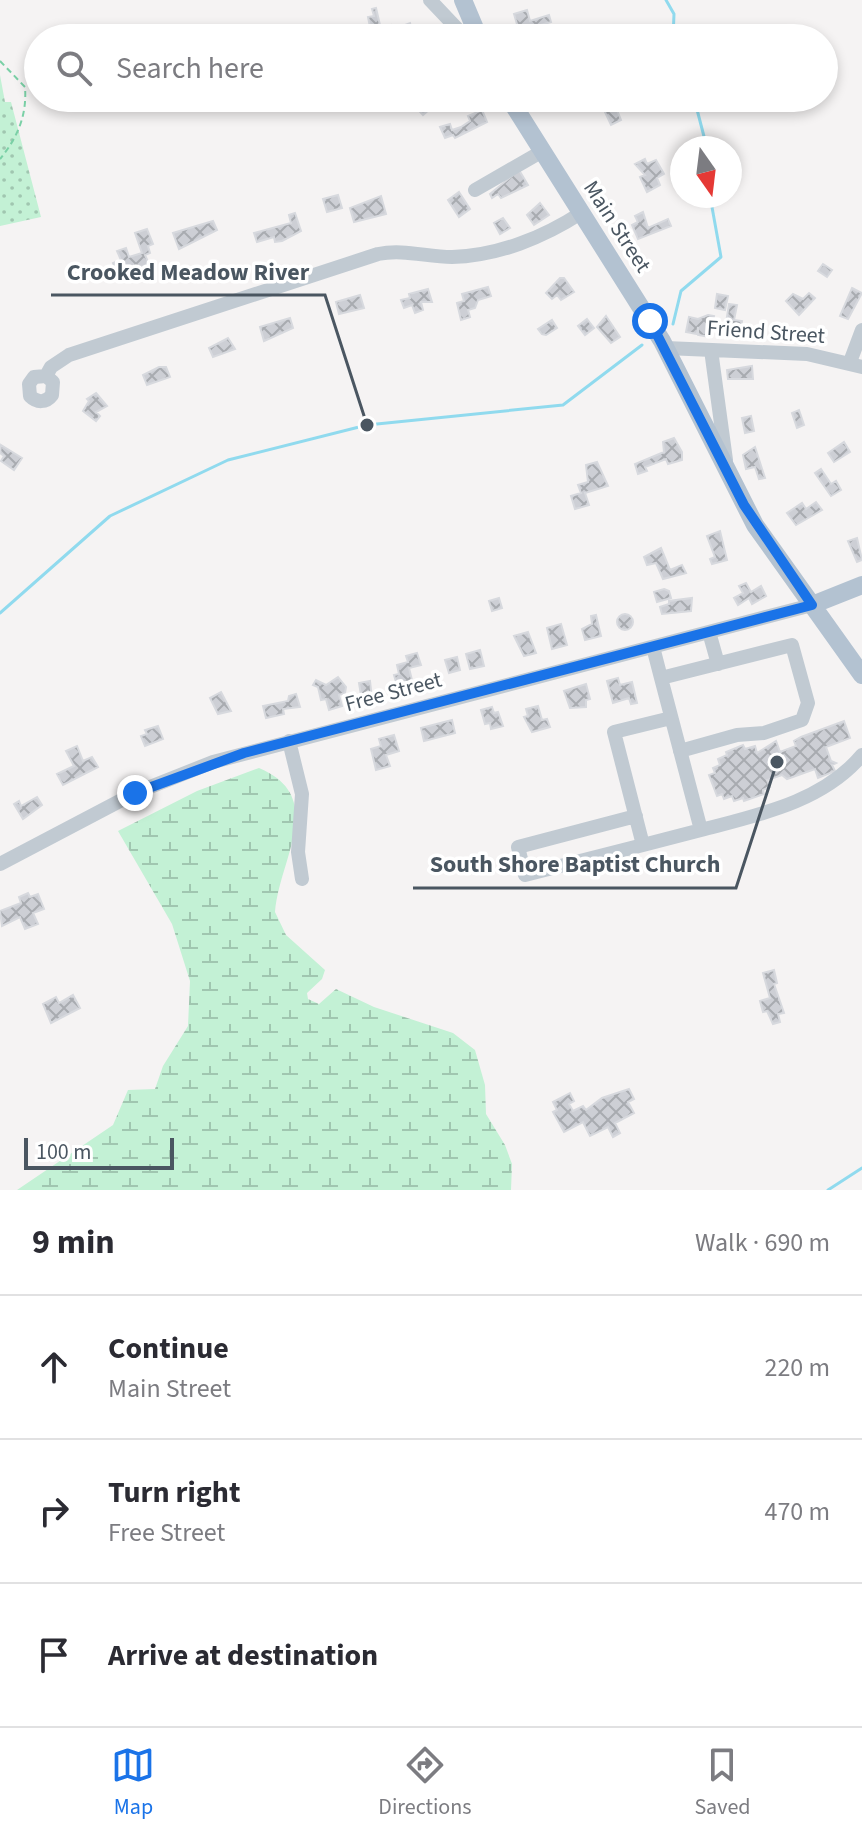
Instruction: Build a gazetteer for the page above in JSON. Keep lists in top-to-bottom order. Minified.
{"streets":{"main road":["Main Street"],"street":["Friend Street","Free Street"]},"crossings":[["Main Street","Friend Street"],["Main Street","Free Street"]],"places":["Crooked Meadow River","South Shore Baptist Church"],"scale_bar":"100 m","north":"bottom","page":{"search":"Search here","scale":"100 m","heading":["9 min","Walk · 690 m"],"list":[["Continue","Main Street","220 m"],["Turn right","Free Street","470 m"],"Arrive at destination"],"nav":["Map","Directions","Saved"]}}
